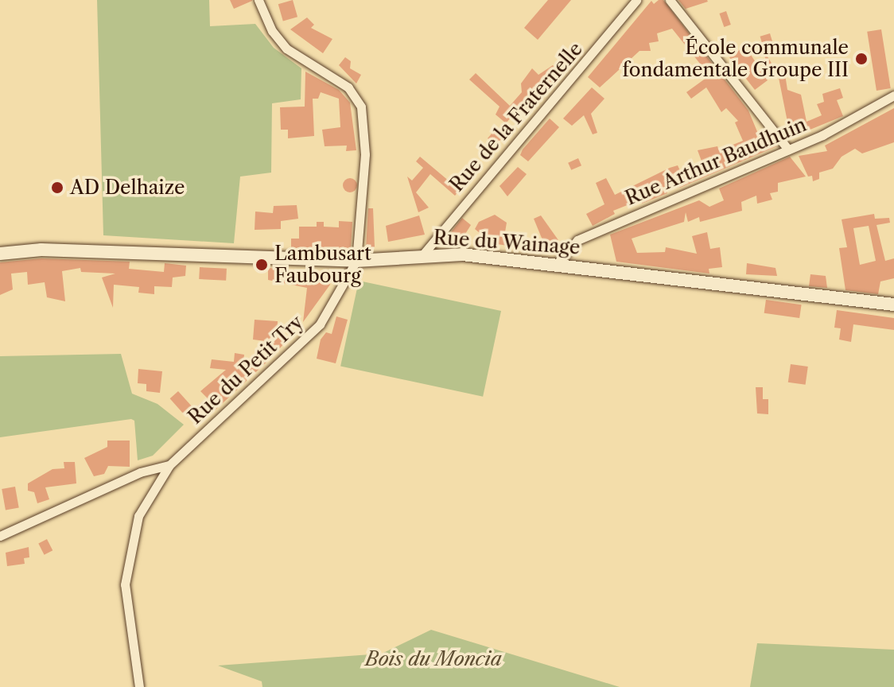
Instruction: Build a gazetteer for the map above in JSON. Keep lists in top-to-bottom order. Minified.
{"streets":{"main road":["Rue du Wainage"],"street":["Rue de la Fraternelle","Rue Arthur Baudhuin","Rue du Petit Try"]},"crossings":[["Rue de la Fraternelle","Rue du Wainage"],["Rue Arthur Baudhuin","Rue du Wainage"],["Rue du Wainage","Rue du Petit Try"]],"parks":["Bois du Moncia"],"places":["École communale fondamentale Groupe III","AD Delhaize","Lambusart Faubourg"]}
